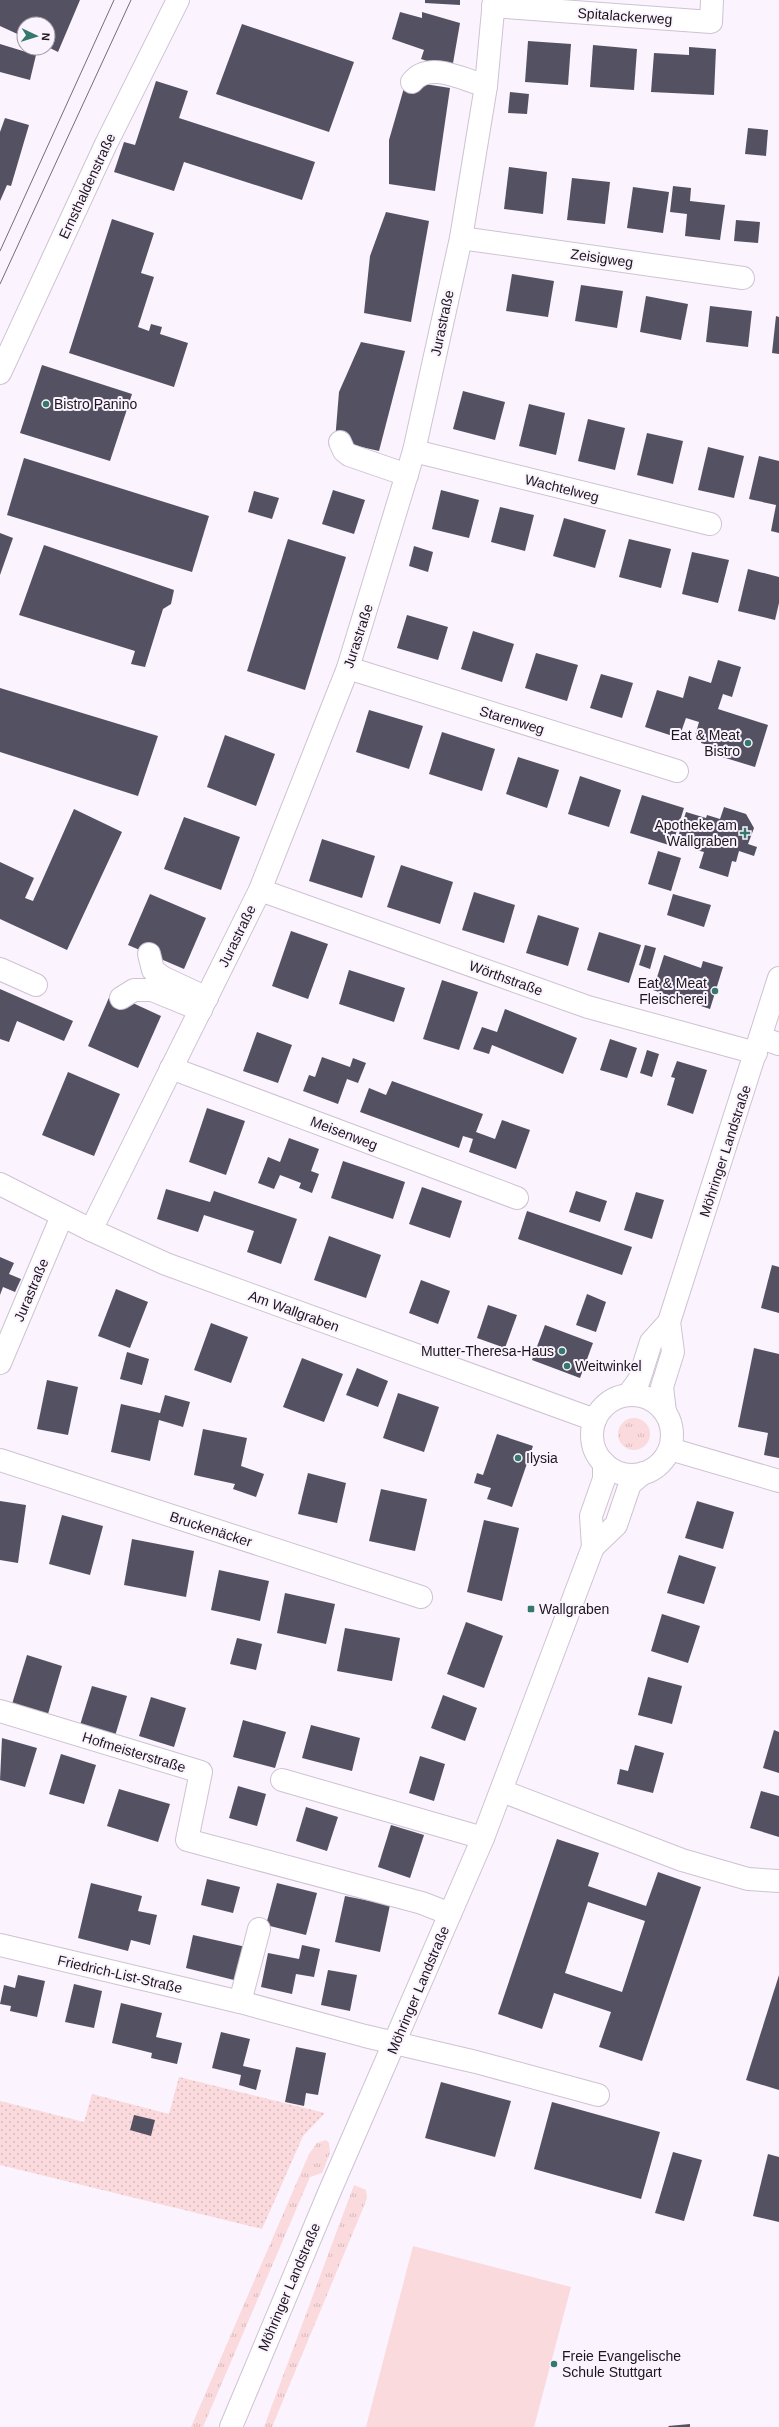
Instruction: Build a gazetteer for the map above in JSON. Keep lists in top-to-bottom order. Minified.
{"streets":{"street":["Spitalackerweg","Ernsthaldenstraße","Zeisigweg","Jurastraße","Wachtelweg","Starenweg","Wörthstraße","Meisenweg","Möhringer Landstraße","Am Wallgraben","Bruckenäcker","Hofmeisterstraße","Friedrich-List-Straße"]},"crossings":[["Spitalackerweg","Jurastraße"],["Zeisigweg","Jurastraße"],["Jurastraße","Wachtelweg"],["Jurastraße","Starenweg"],["Jurastraße","Wörthstraße"],["Jurastraße","Meisenweg"],["Jurastraße","Am Wallgraben"],["Wörthstraße","Möhringer Landstraße"],["Möhringer Landstraße","Am Wallgraben"],["Möhringer Landstraße","Hofmeisterstraße"],["Möhringer Landstraße","Friedrich-List-Straße"]],"places":{"other":["Bistro Panino","Eat & Meat Bistro","Eat & Meat Fleischerei","Mutter-Theresa-Haus","Weitwinkel","Ilysia","Freie Evangelische Schule Stuttgart"],"health":["Apotheke am Wallgraben"],"transit":["Wallgraben"]},"north":"right"}
